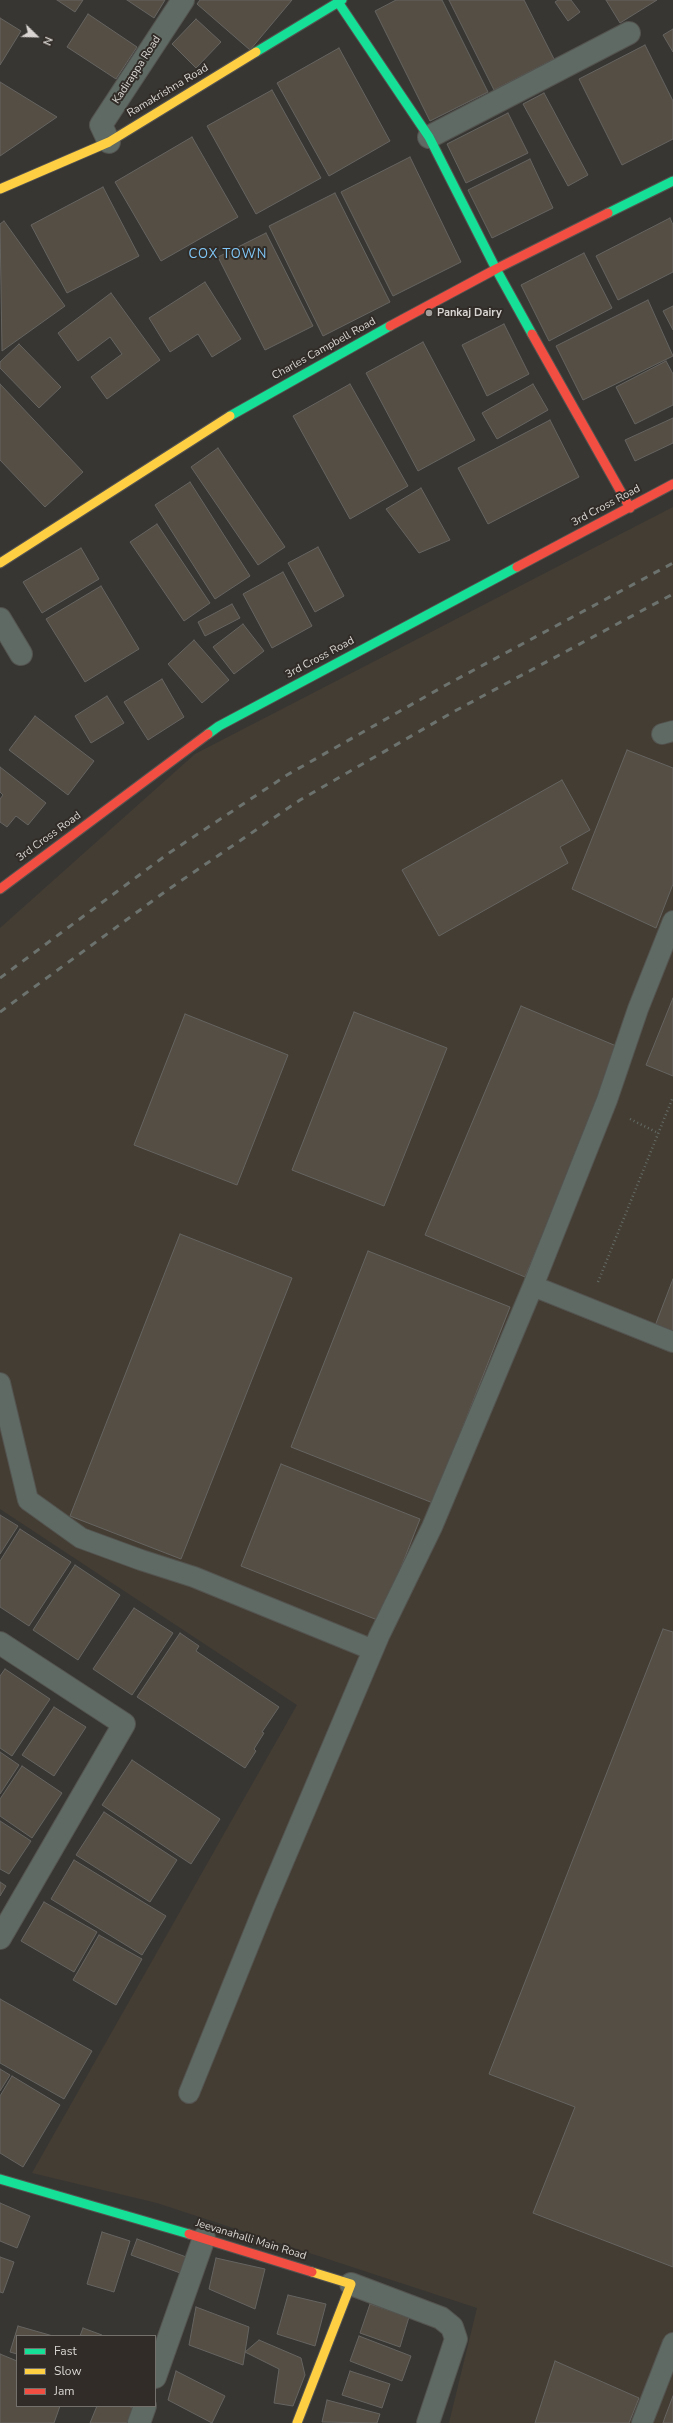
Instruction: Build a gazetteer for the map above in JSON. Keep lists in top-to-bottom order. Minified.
{"streets":{"street":["Kadirappa Road","Ramakrishna Road","Charles Campbell Road","3rd Cross Road","Jeevanahalli Main Road"]},"crossings":[["Kadirappa Road","Ramakrishna Road"]],"districts":["COX TOWN"],"places":["Pankaj Dairy"],"legend":["Fast","Slow","Jam"],"north":"bottom right"}
